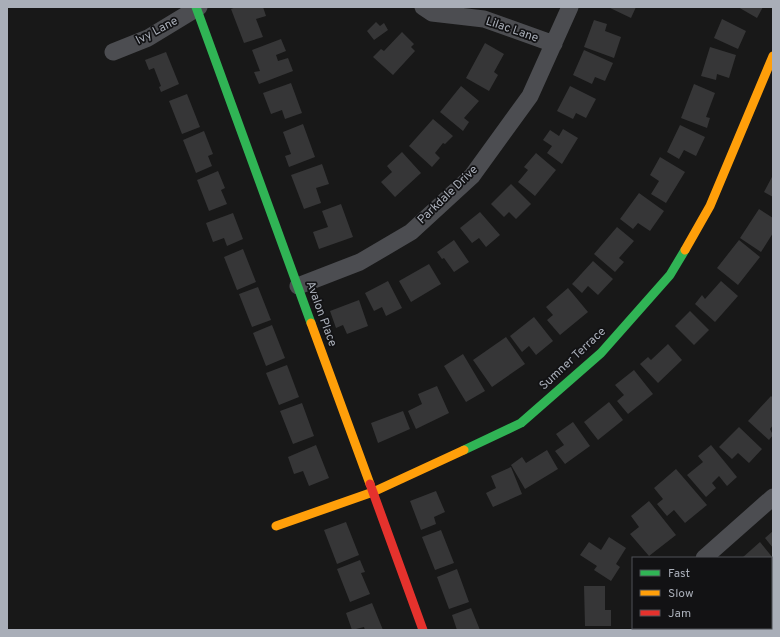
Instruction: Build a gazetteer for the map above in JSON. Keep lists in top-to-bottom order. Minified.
{"streets":{"street":["Lilac Lane","Ivy Lane","Parkdale Drive","Avalon Place","Sumner Terrace"]},"crossings":[["Lilac Lane","Parkdale Drive"],["Ivy Lane","Avalon Place"],["Parkdale Drive","Avalon Place"],["Avalon Place","Sumner Terrace"]],"legend":["Fast","Slow","Jam"]}
